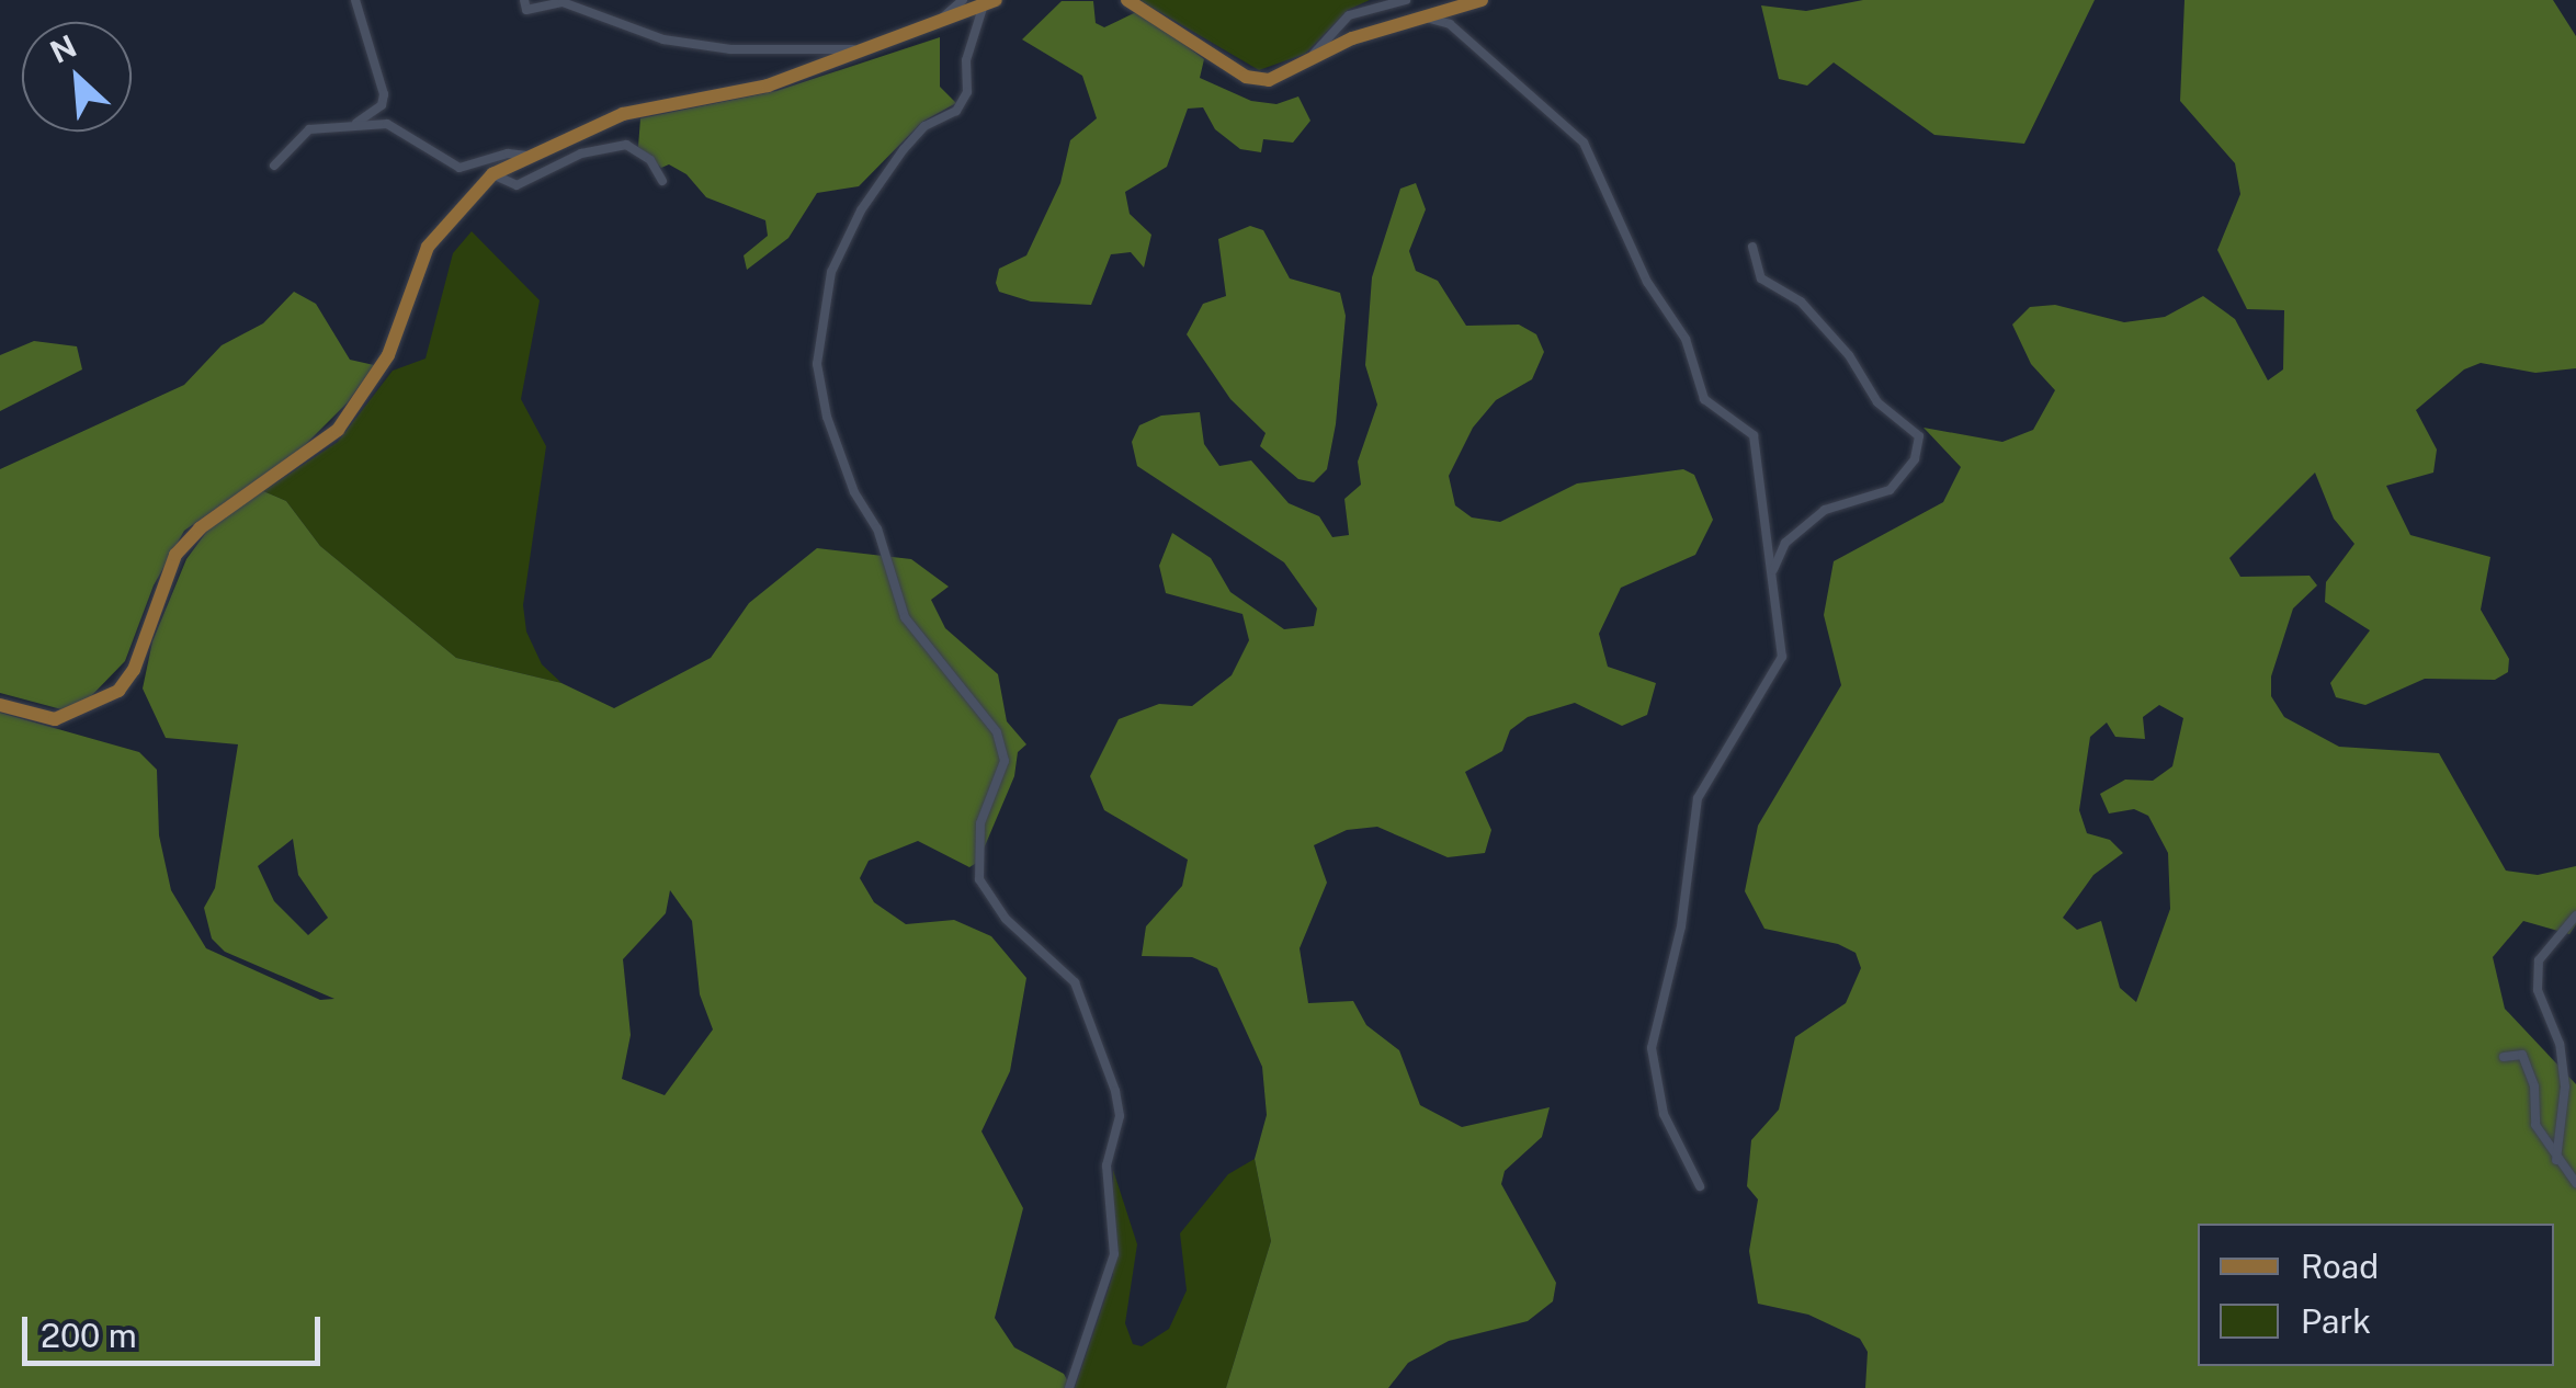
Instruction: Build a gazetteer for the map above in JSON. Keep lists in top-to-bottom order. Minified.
{"legend":["Road","Park"],"scale_bar":"200 m","north":"top left"}
